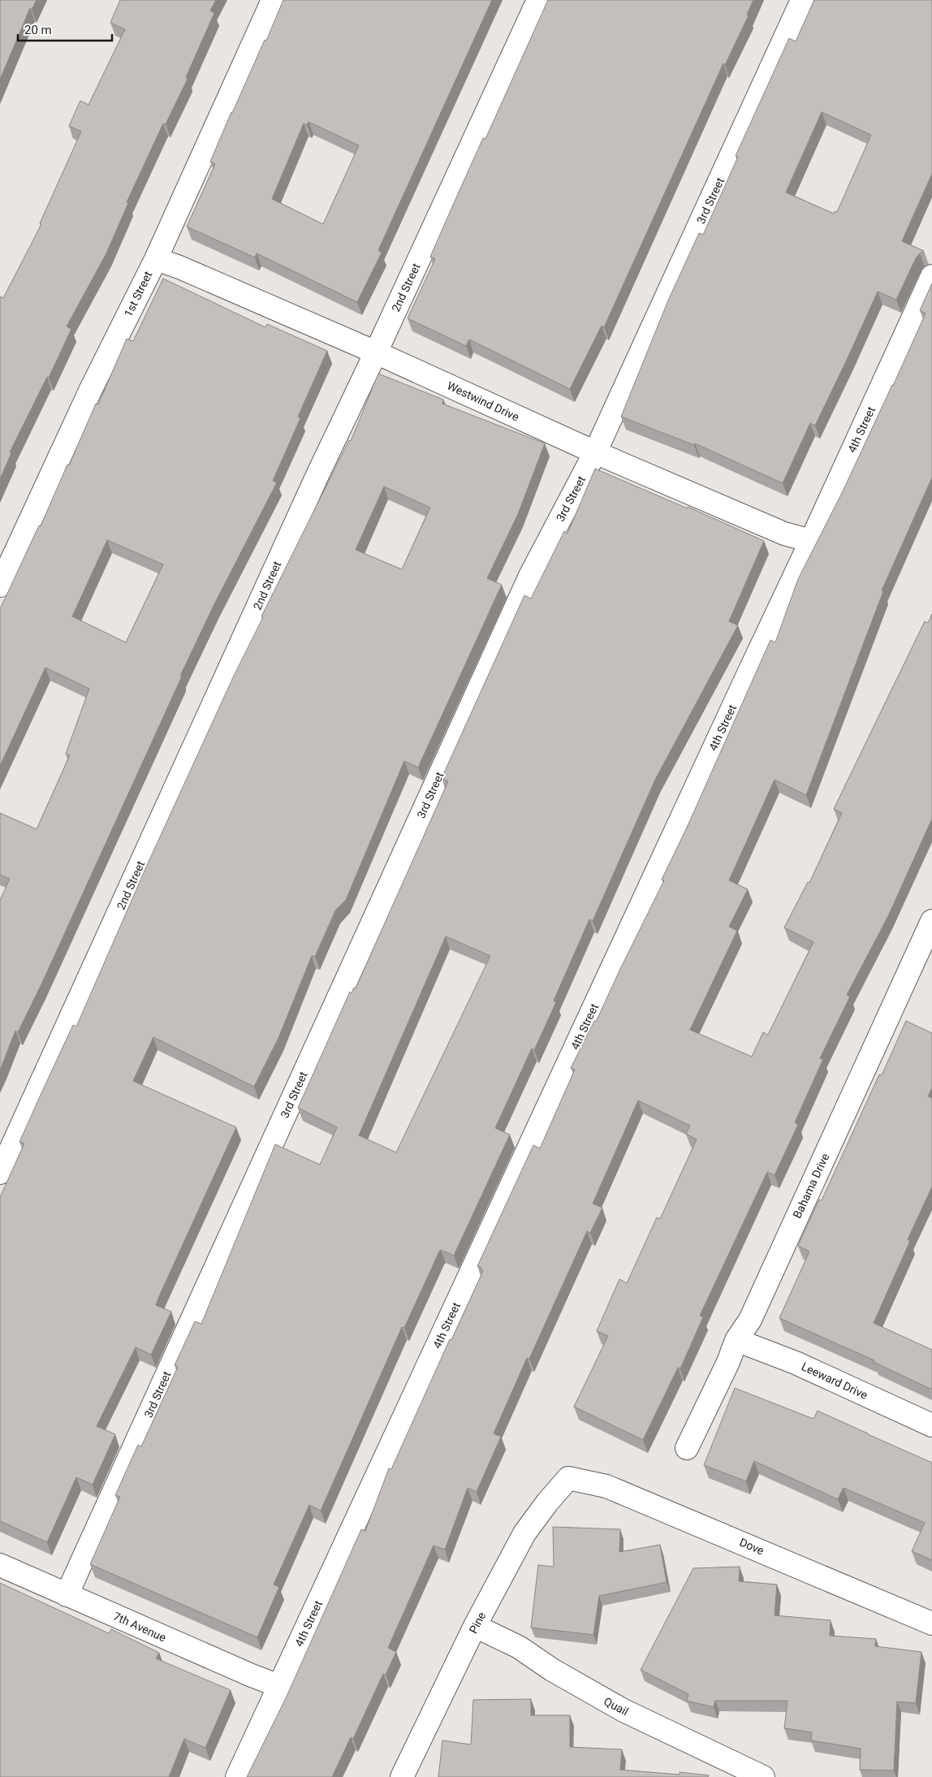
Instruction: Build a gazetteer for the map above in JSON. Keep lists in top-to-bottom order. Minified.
{"streets":{"street":["3rd Street","2nd Street","1st Street","Westwind Drive","4th Street","Bahama Drive","Leeward Drive","Dove","Pine","7th Avenue","Quail"]},"crossings":[["3rd Street","Westwind Drive"],["3rd Street","7th Avenue"],["2nd Street","Westwind Drive"],["1st Street","Westwind Drive"],["Westwind Drive","4th Street"],["4th Street","7th Avenue"],["Bahama Drive","Leeward Drive"],["Dove","Pine"],["Pine","Quail"]],"scale_bar":"20 m"}
